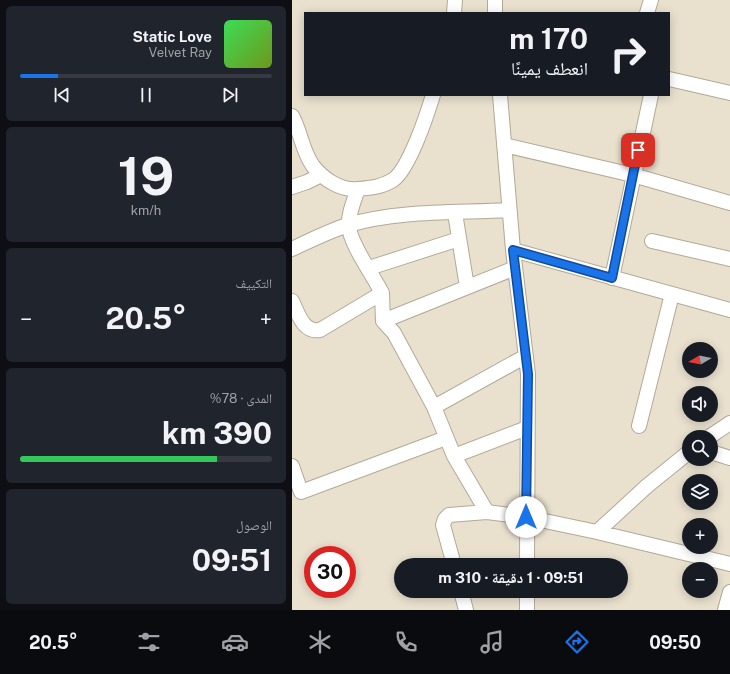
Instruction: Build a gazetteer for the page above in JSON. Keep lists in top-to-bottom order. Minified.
{"north":"left","page":{"turn":["170 m","انعطف يمينًا"],"song":["Static Love","Velvet Ray"],"tile":[["19","km/h"],"التكييف",["المدى · 78%","390 km"],["الوصول","09:51"]],"heat":["−","20.5°","+"],"map_buttons":["+","−"],"limit":"30","trip":"09:51 · 1 دقيقة · 310 m","tabs":["09:50","20.5°"]}}
